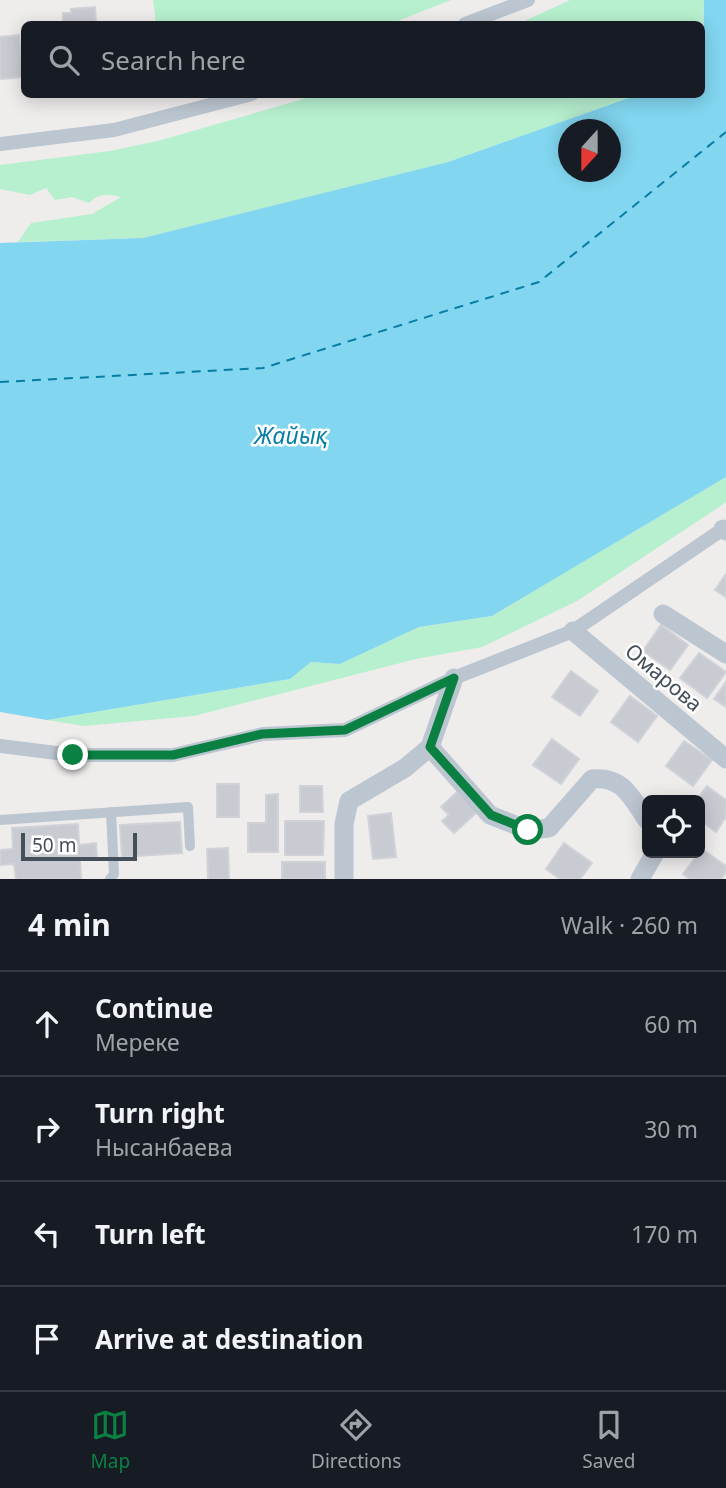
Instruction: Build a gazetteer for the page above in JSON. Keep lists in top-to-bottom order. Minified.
{"streets":{"street":["Омарова"]},"water":["Жайық"],"scale_bar":"50 m","north":"bottom","page":{"search":"Search here","scale":"50 m","heading":["4 min","Walk · 260 m"],"list":[["Continue","Мереке","60 m"],["Turn right","Нысанбаева","30 m"],["Turn left","170 m"],"Arrive at destination"],"nav":["Map","Directions","Saved"]}}
